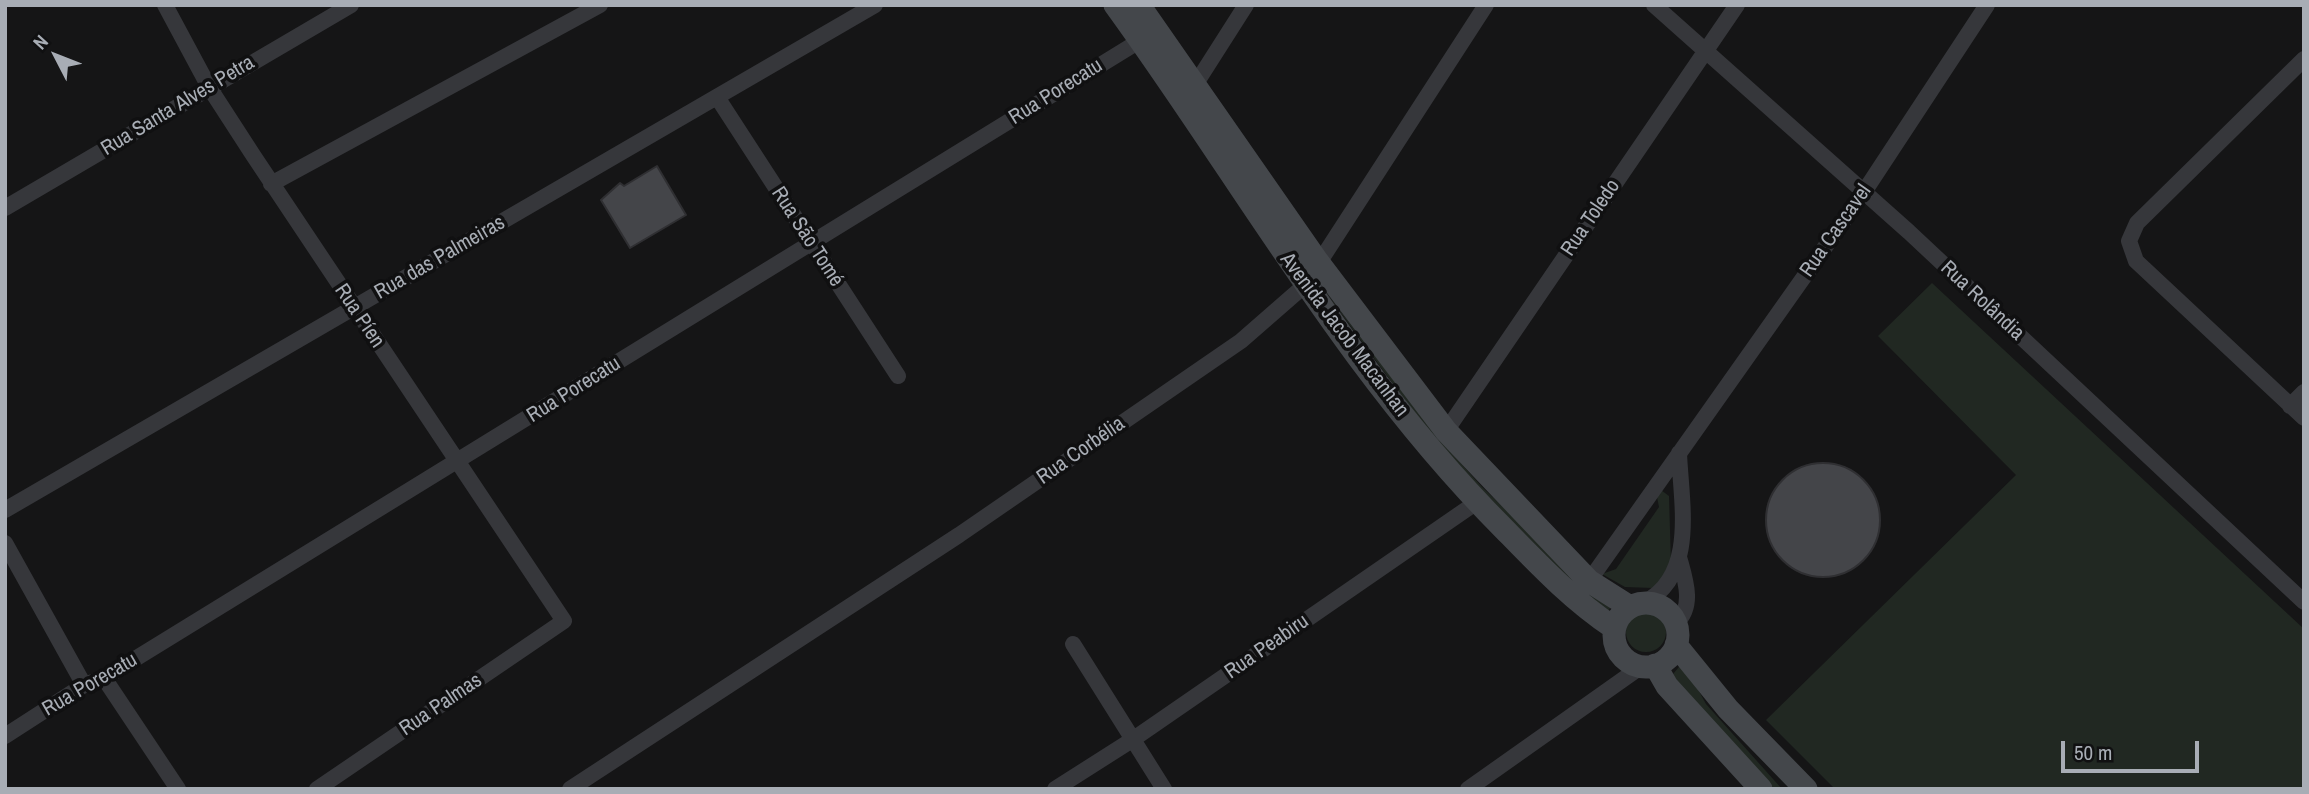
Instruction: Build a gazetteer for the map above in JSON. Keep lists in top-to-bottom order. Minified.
{"streets":{"main road":["Avenida Jacob Macanhan"],"street":["Rua Porecatu","Rua Santa Alves Petra","Rua Toledo","Rua Cascavel","Rua São Tomé","Rua das Palmeiras","Rua Rolândia","Rua Píen","Rua Corbélia","Rua Peabiru","Rua Palmas"]},"crossings":[["Rua Porecatu","Rua São Tomé"],["Rua Porecatu","Rua Píen"],["Rua Porecatu","Avenida Jacob Macanhan"],["Rua Santa Alves Petra","Rua Píen"],["Rua Toledo","Rua Rolândia"],["Rua Toledo","Avenida Jacob Macanhan"],["Rua Cascavel","Rua Rolândia"],["Rua Cascavel","Avenida Jacob Macanhan"],["Rua São Tomé","Rua das Palmeiras"],["Rua das Palmeiras","Rua Píen"],["Rua Píen","Rua Palmas"],["Avenida Jacob Macanhan","Rua Corbélia"],["Avenida Jacob Macanhan","Rua Peabiru"]],"scale_bar":"50 m","north":"top left"}
